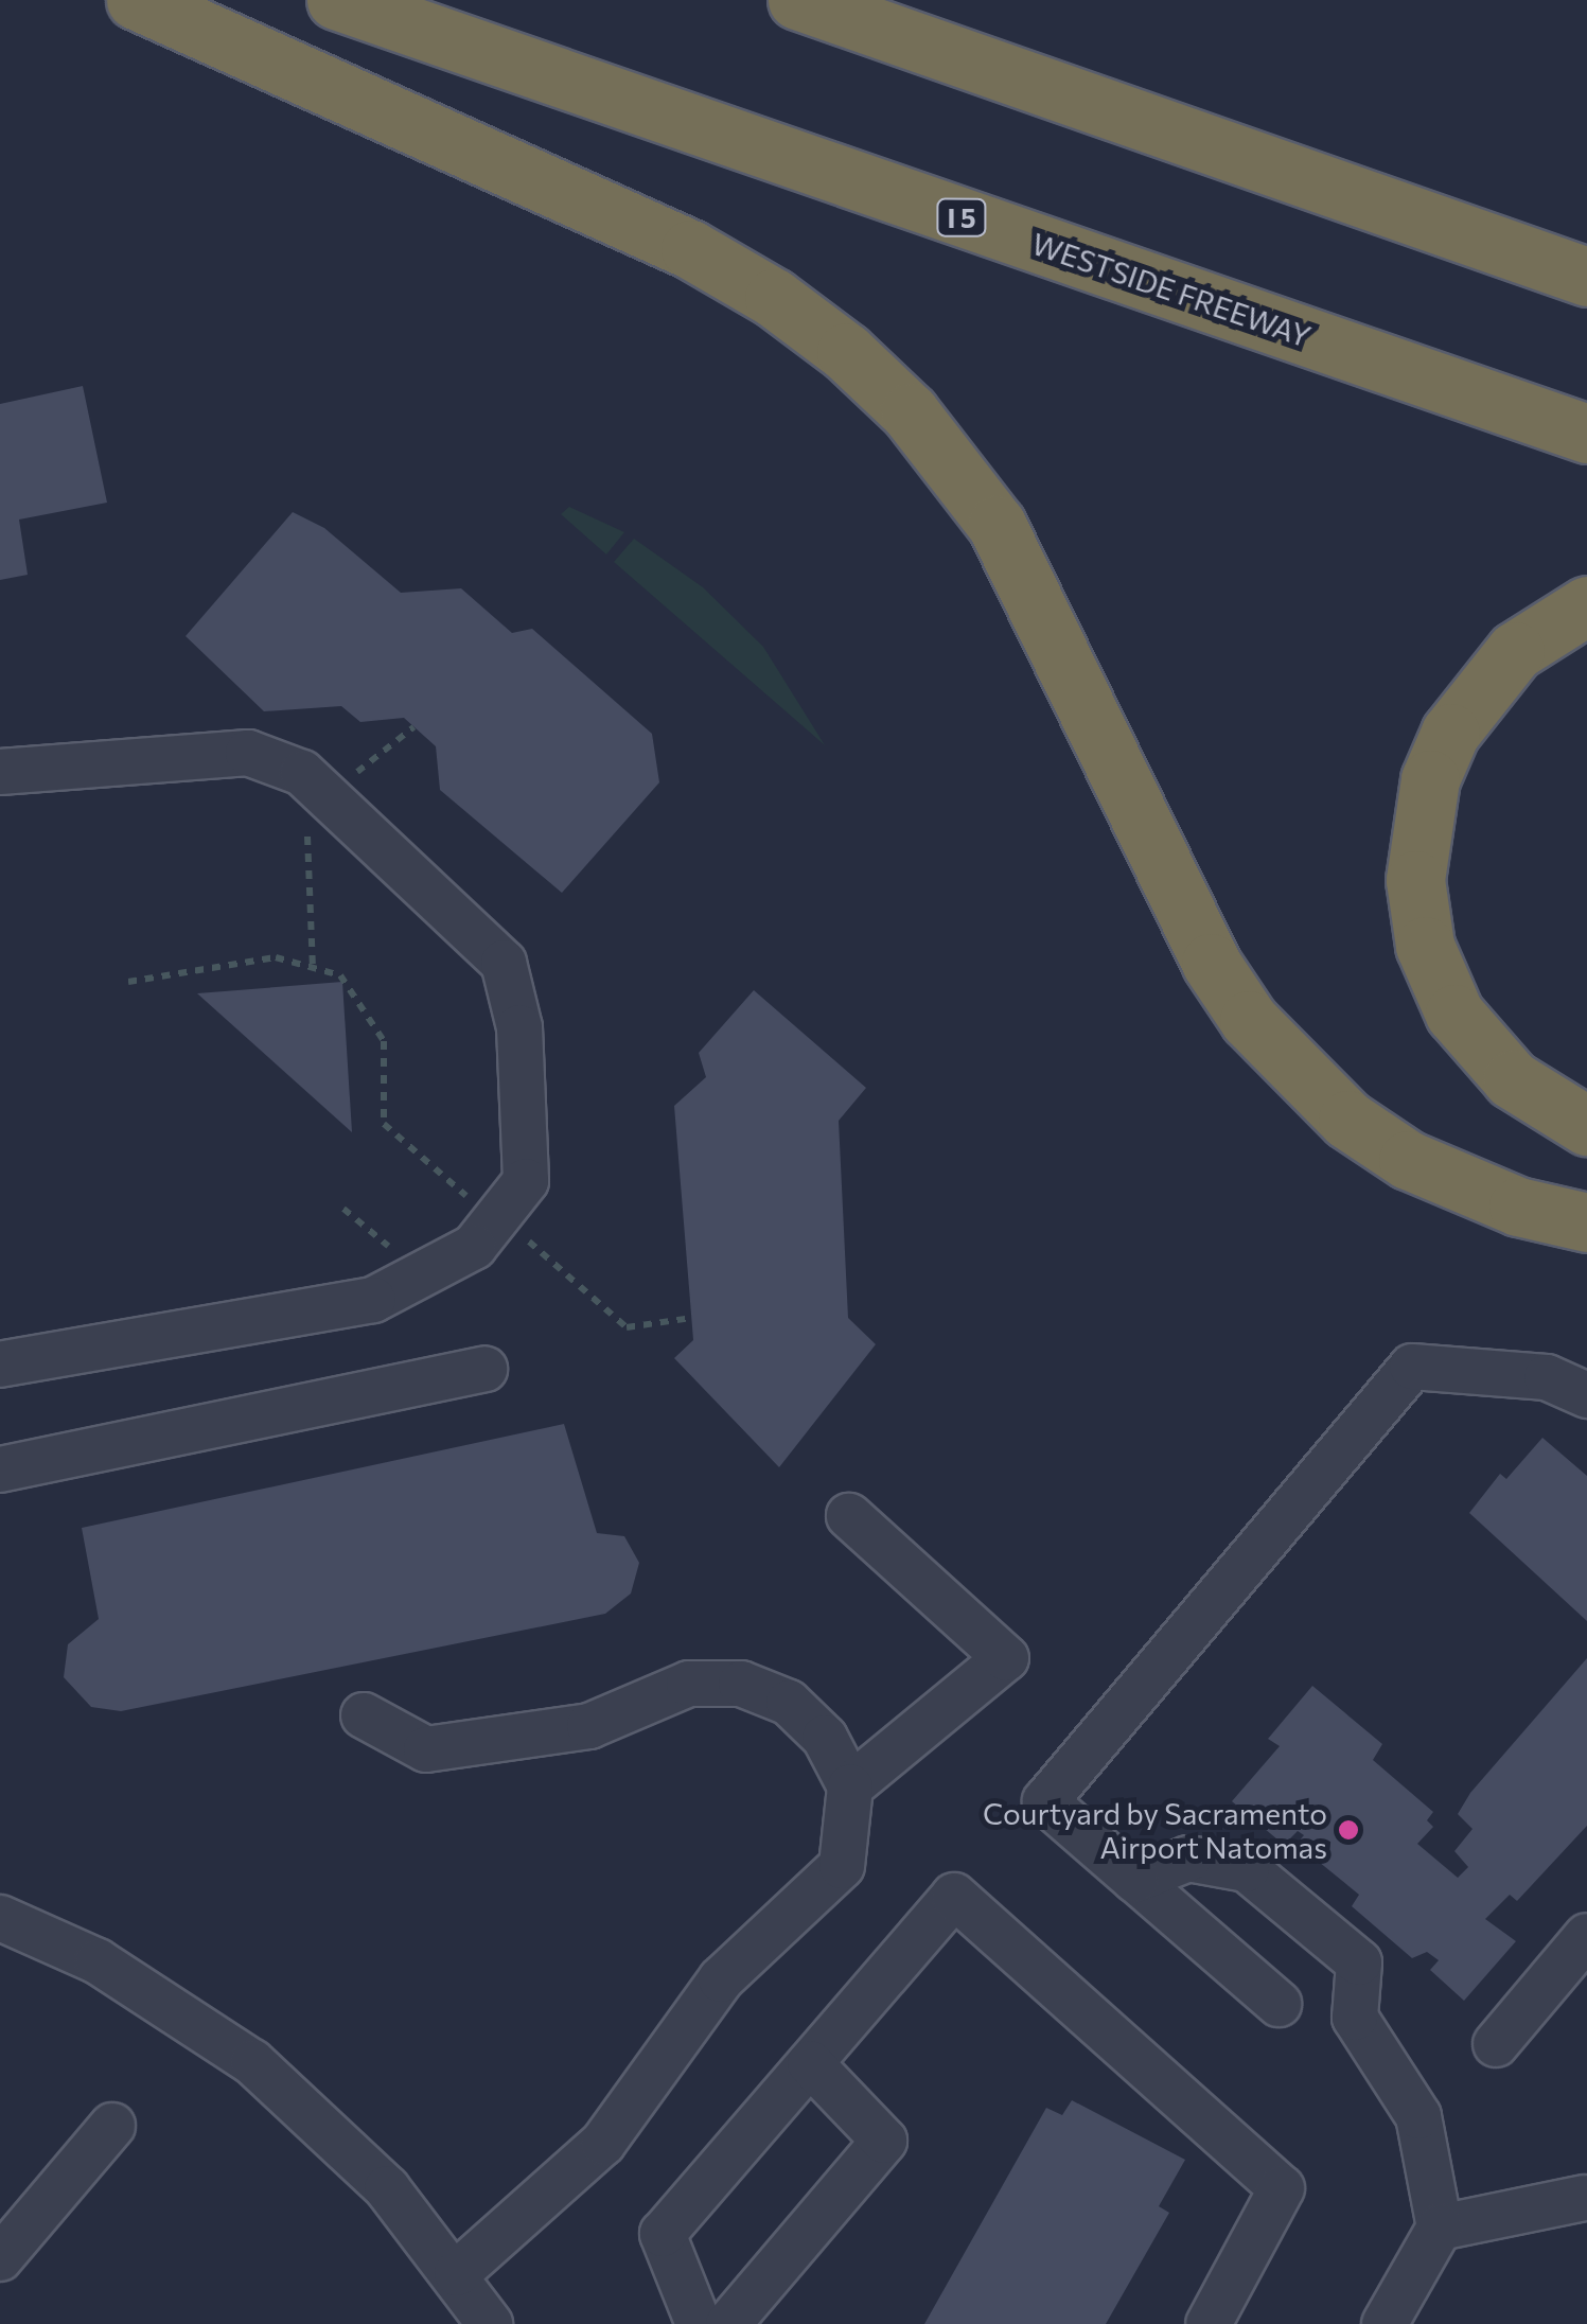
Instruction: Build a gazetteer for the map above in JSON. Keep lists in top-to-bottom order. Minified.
{"streets":{"highway":["I 5","WESTSIDE FREEWAY"]},"places":["Courtyard by Sacramento Airport Natomas"]}
